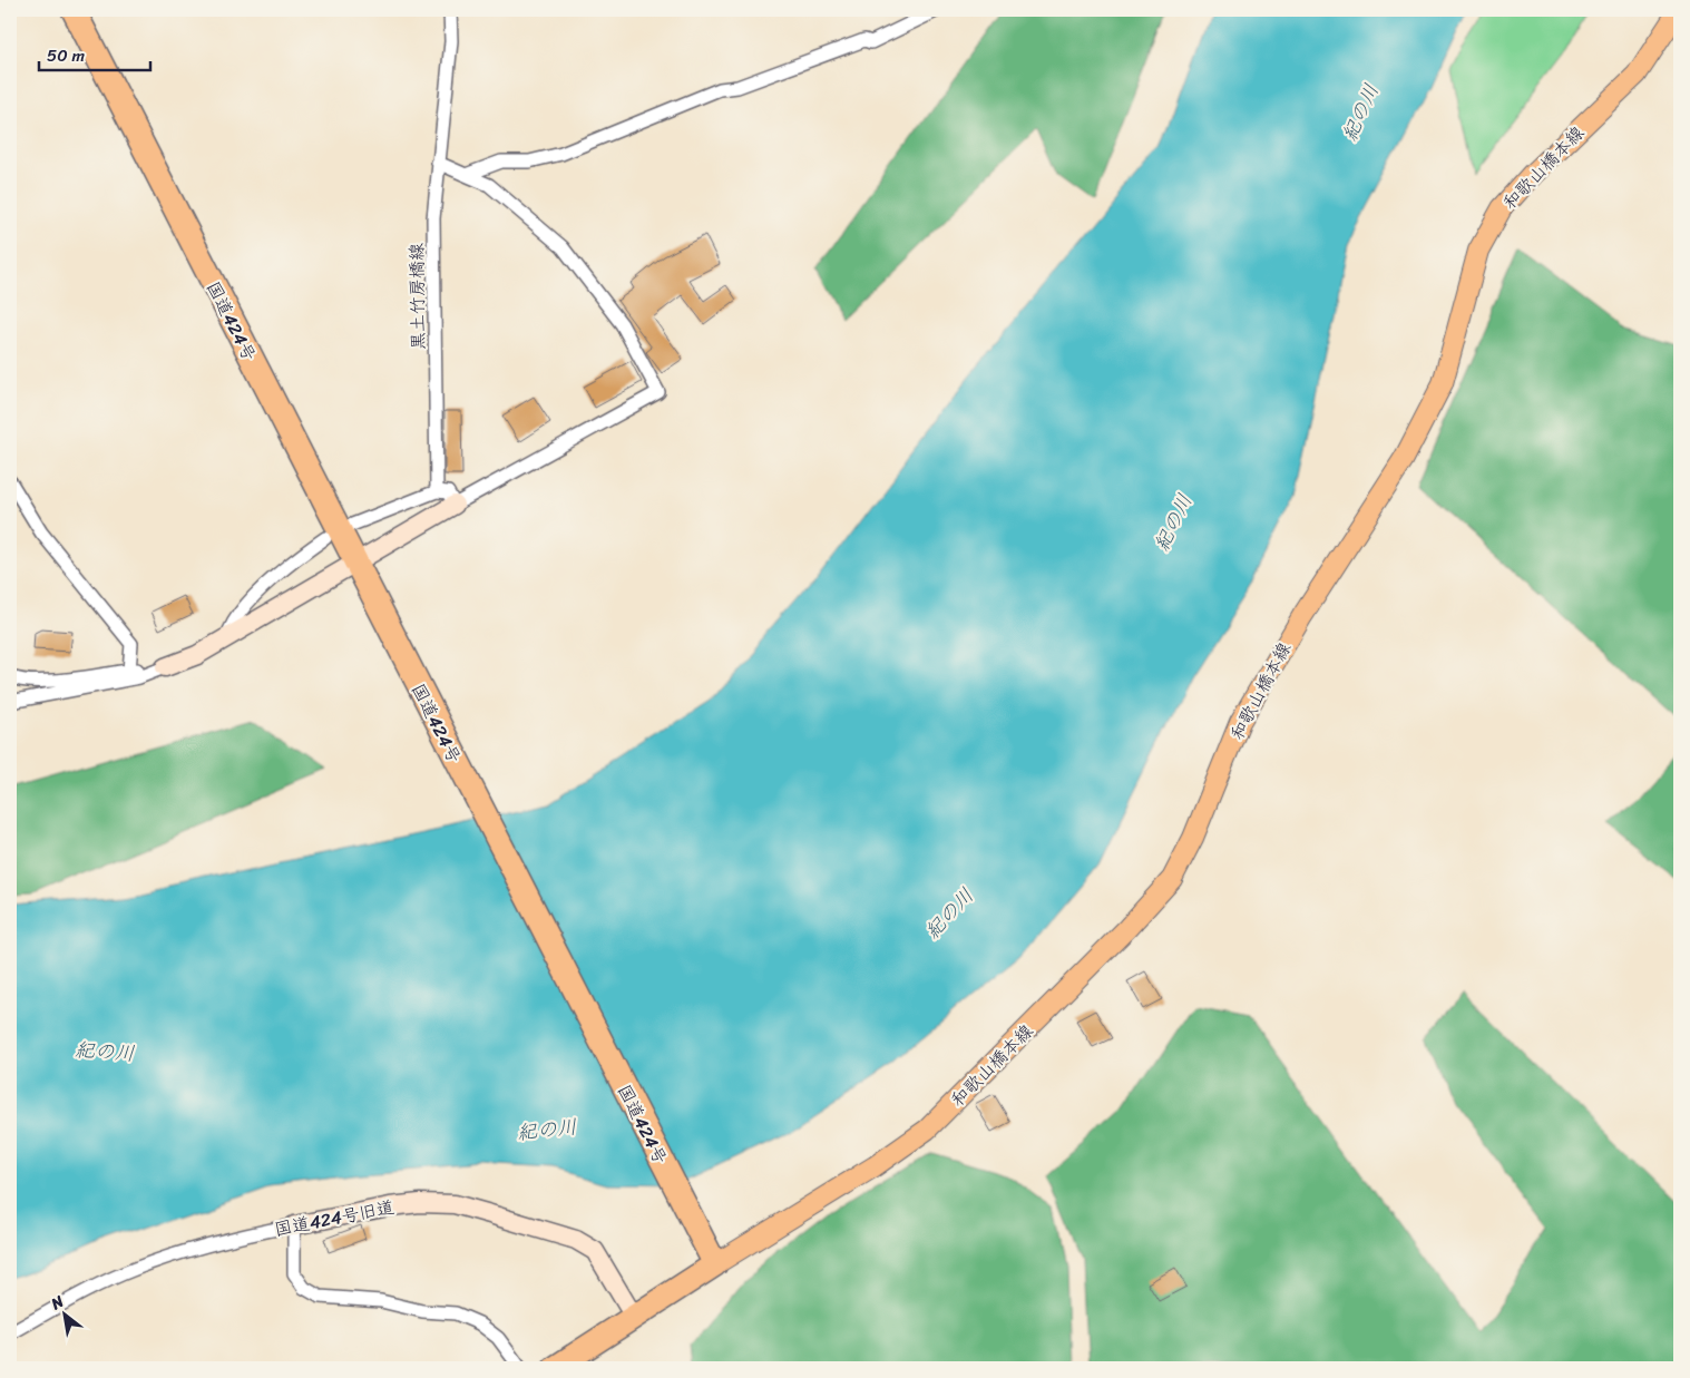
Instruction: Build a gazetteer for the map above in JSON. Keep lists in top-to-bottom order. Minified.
{"streets":{"highway":["国道424号"],"main road":["和歌山橋本線"],"street":["黒土竹房橋線","国道424号旧道"]},"crossings":[["和歌山橋本線","国道424号"]],"water":["紀の川"],"scale_bar":"50 m","north":"top left"}
